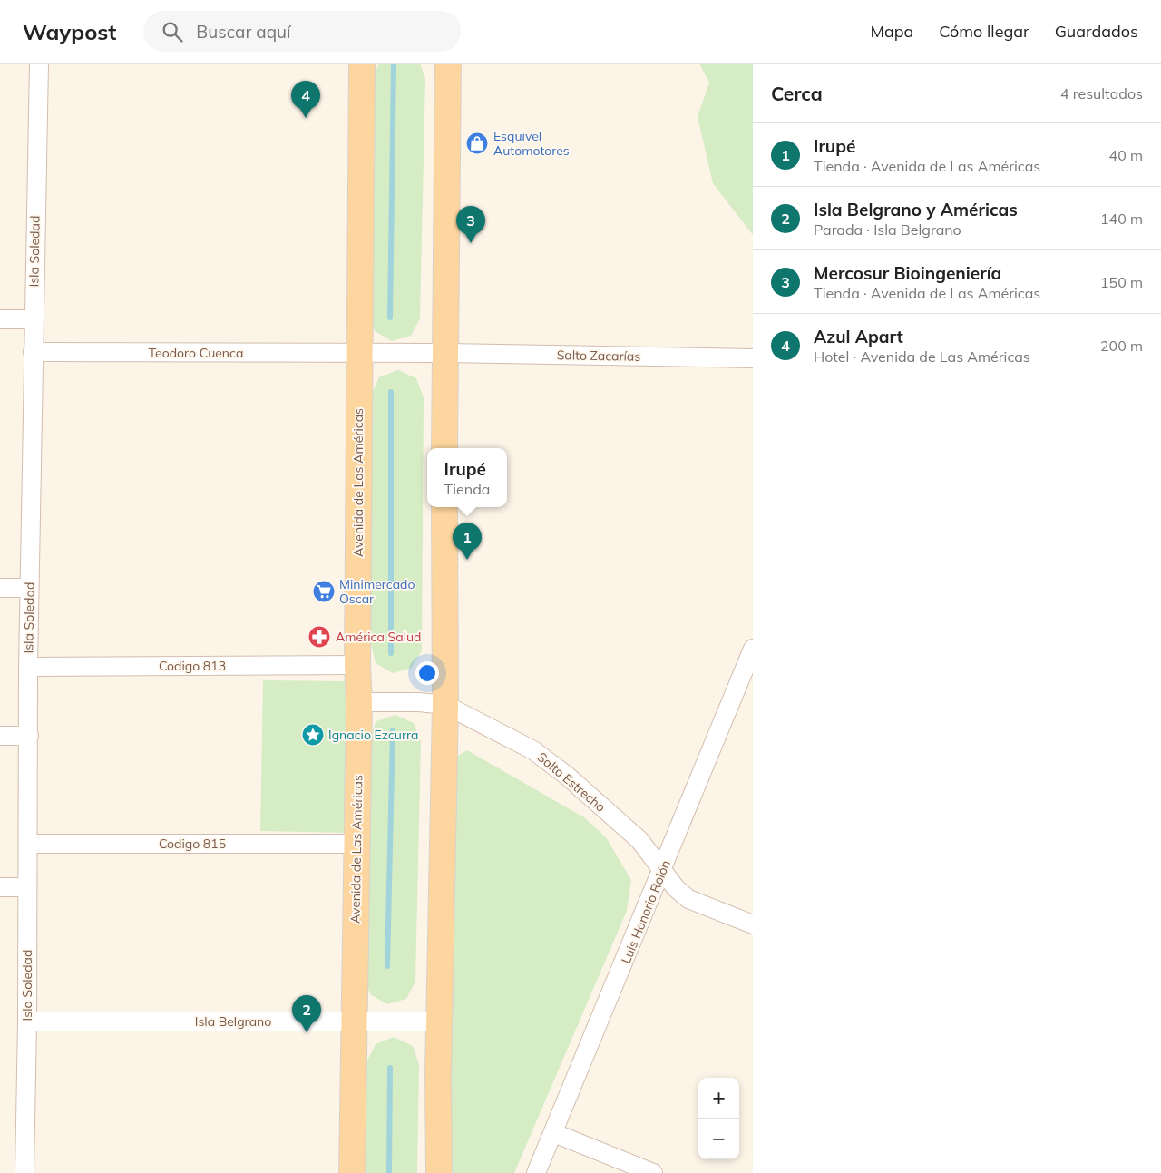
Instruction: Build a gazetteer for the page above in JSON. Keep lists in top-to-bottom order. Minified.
{"streets":{"main road":["Avenida de Las Américas"],"street":["Isla Soledad","Teodoro Cuenca","Salto Zacarías","Codigo 813","Salto Estrecho","Codigo 815","Luis Honorio Rolón","Isla Belgrano"]},"crossings":[["Isla Soledad","Teodoro Cuenca"],["Isla Soledad","Codigo 813"],["Isla Soledad","Codigo 815"],["Isla Soledad","Isla Belgrano"],["Teodoro Cuenca","Salto Zacarías"],["Teodoro Cuenca","Avenida de Las Américas"],["Avenida de Las Américas","Codigo 813"],["Avenida de Las Américas","Salto Estrecho"],["Avenida de Las Américas","Codigo 815"],["Avenida de Las Américas","Isla Belgrano"],["Salto Estrecho","Luis Honorio Rolón"]],"places":{"shop":["Esquivel Automotores"],"supermarket":["Minimercado Oscar"],"pharmacy":["América Salud"],"place":["Ignacio Ezcurra"]},"page":{"header":"Waypost","search":"Buscar aquí","nav":["Mapa","Cómo llegar","Guardados"],"heading":["Cerca","4 resultados"],"pins":["4","3","1","2"],"list":[{"mark":"1","name":"Irupé","note":"Tienda · Avenida de Las Américas","value":"40 m"},{"mark":"2","name":"Isla Belgrano y Américas","note":"Parada · Isla Belgrano","value":"140 m"},{"mark":"3","name":"Mercosur Bioingeniería","note":"Tienda · Avenida de Las Américas","value":"150 m"},{"mark":"4","name":"Azul Apart","note":"Hotel · Avenida de Las Américas","value":"200 m"}],"popup":["Irupé","Tienda"],"map_buttons":["+","−"]}}
